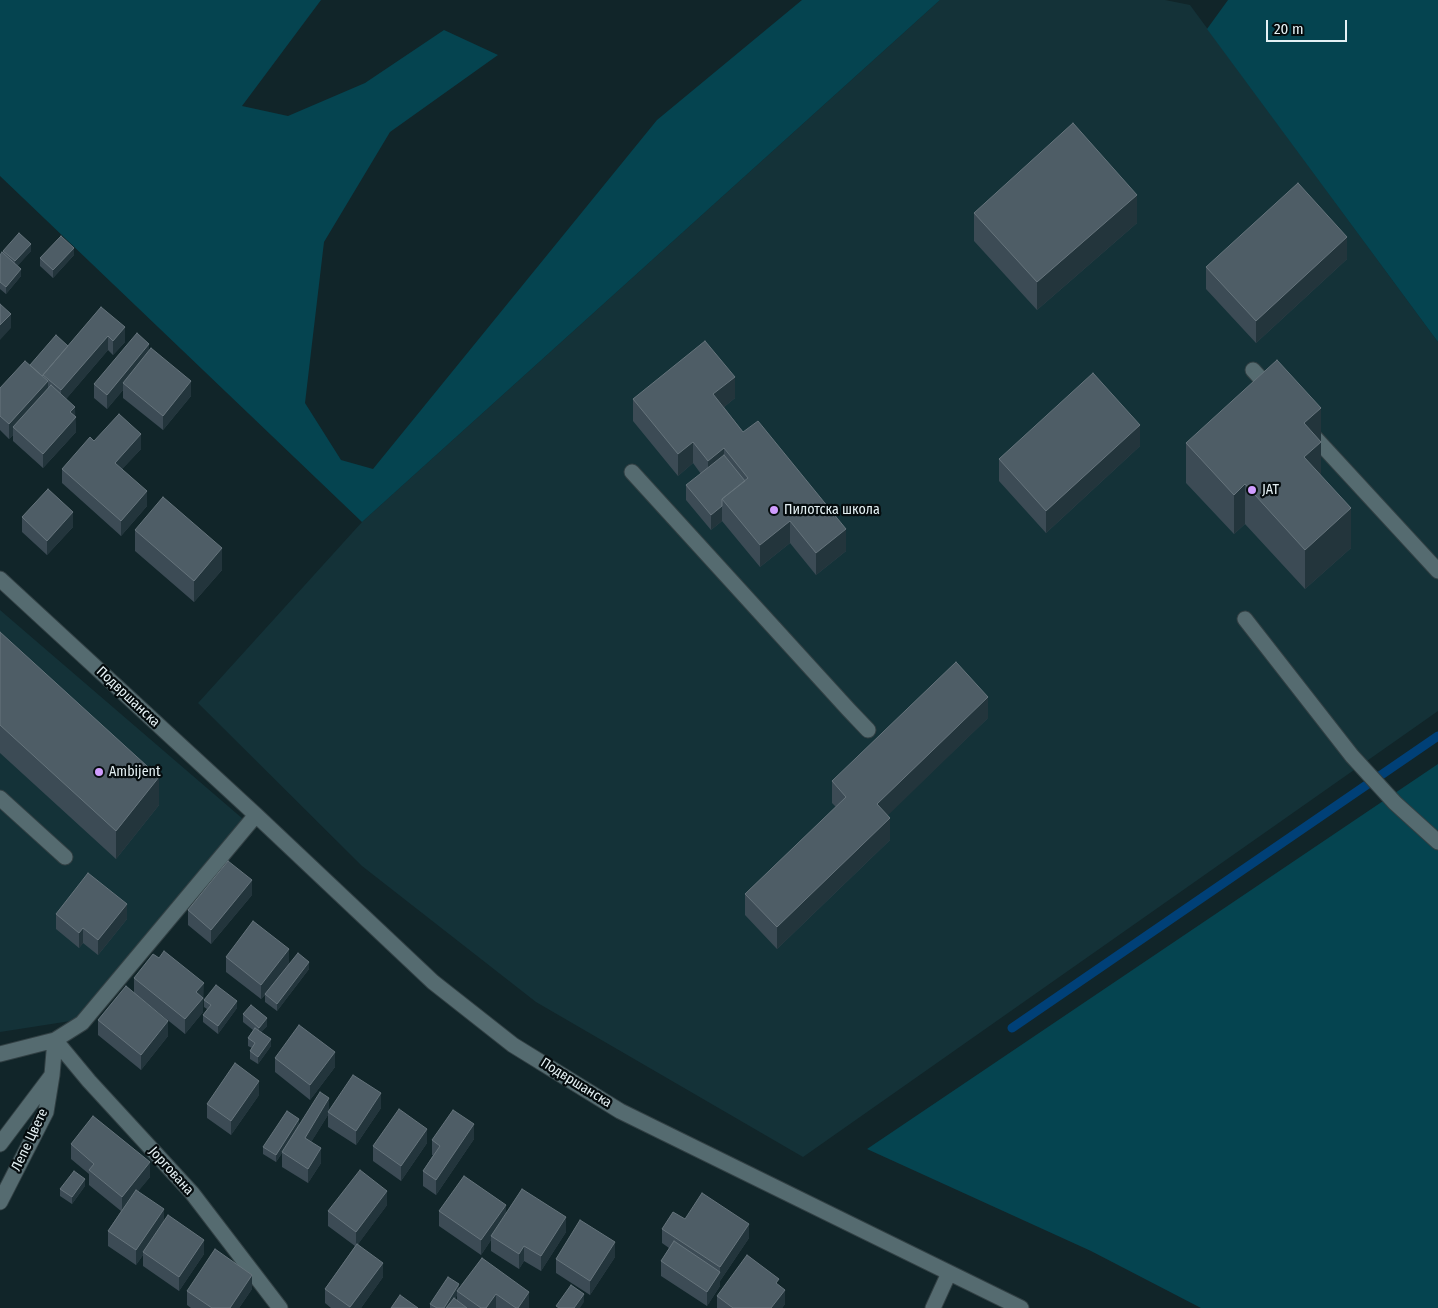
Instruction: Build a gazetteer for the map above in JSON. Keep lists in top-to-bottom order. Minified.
{"streets":{"street":["Подвршанска","Лепе Цвете","Јоргована"]},"crossings":[["Лепе Цвете","Јоргована"]],"places":["ЈАТ","Пилотска школа","Ambijent"],"scale_bar":"20 m"}
